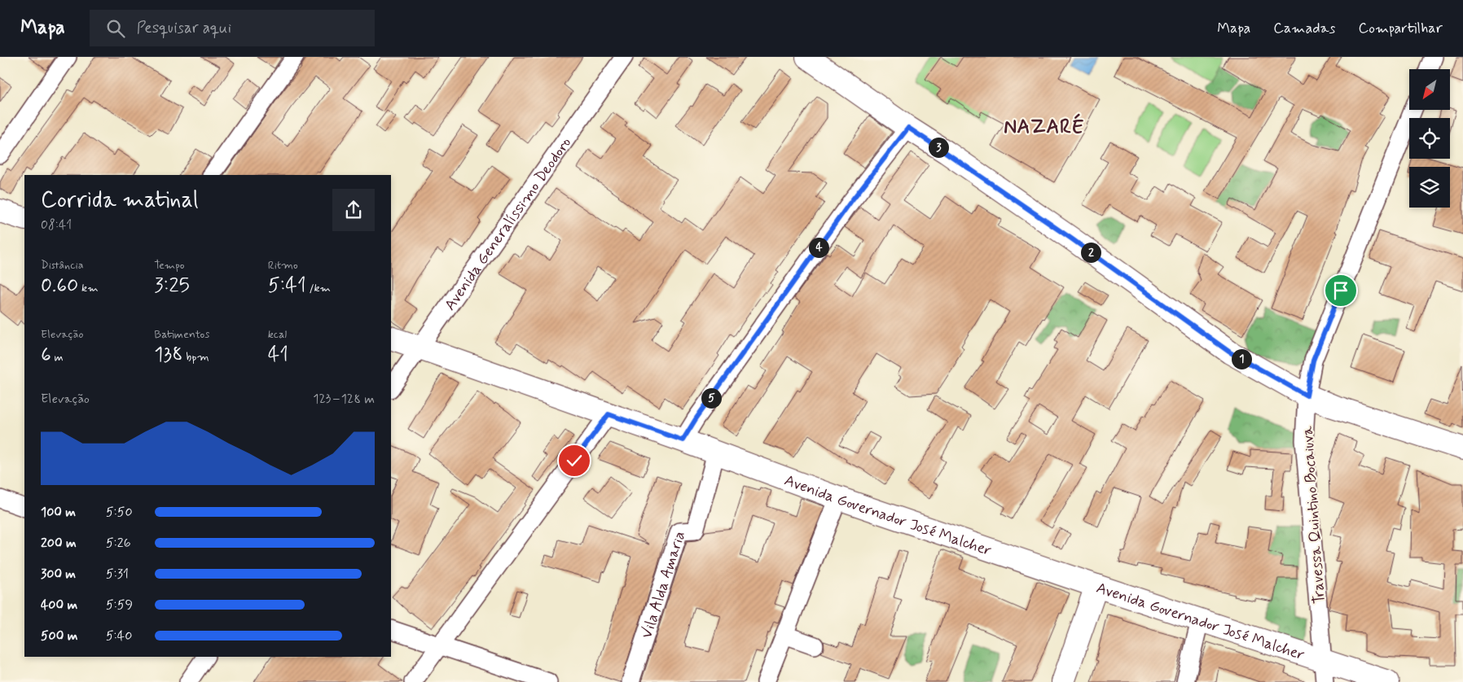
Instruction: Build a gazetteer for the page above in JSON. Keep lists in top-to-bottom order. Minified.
{"streets":{"main road":["Avenida Governador José Malcher"],"street":["Avenida Generalíssimo Deodoro","Travessa Quintino Bocaiuva","Vila Alda Amaria"]},"crossings":[["Avenida Generalíssimo Deodoro","Avenida Governador José Malcher"],["Avenida Governador José Malcher","Travessa Quintino Bocaiuva"],["Avenida Governador José Malcher","Vila Alda Amaria"]],"districts":["NAZARÉ"],"north":"bottom left","page":{"header":"Mapa","search":"Pesquisar aqui","nav":["Mapa","Camadas","Compartilhar"],"pins":["3","4","2","1","5"],"heading":["Corrida matinal","08:41"],"stats":[["Distância","0.60 km"],["Tempo","3:25"],["Ritmo","5:41 /km"],["Elevação","6 m"],["Batimentos","138 bpm"],["kcal","41"]],"chart":["Elevação","123–128 m"],"list":[{"name":"100 m","note":"5:50"},{"name":"200 m","note":"5:26"},{"name":"300 m","note":"5:31"},{"name":"400 m","note":"5:59"},{"name":"500 m","note":"5:40"}]}}
